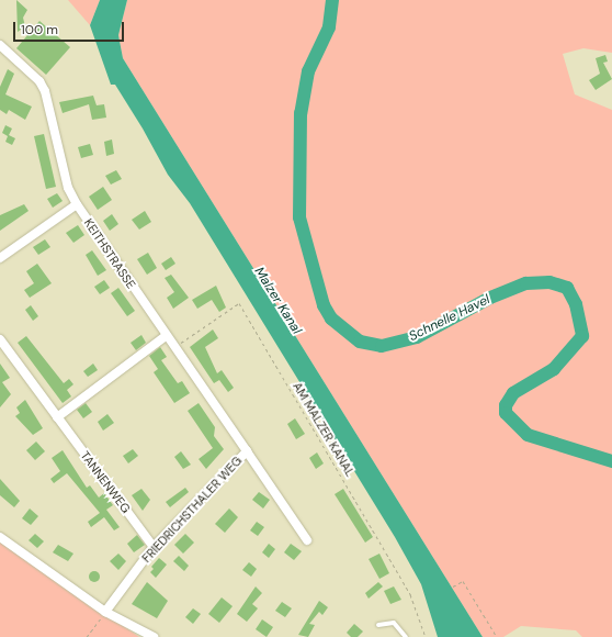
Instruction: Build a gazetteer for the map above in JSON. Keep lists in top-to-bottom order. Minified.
{"streets":{"street":["KEITHSTRASSE","TANNENWEG","FRIEDRICHSTHALER WEG"],"path":["AM MALZER KANAL"]},"crossings":[["KEITHSTRASSE","AM MALZER KANAL"],["KEITHSTRASSE","FRIEDRICHSTHALER WEG"],["TANNENWEG","FRIEDRICHSTHALER WEG"]],"water":["Malzer Kanal","Schnelle Havel"],"scale_bar":"100 m"}
